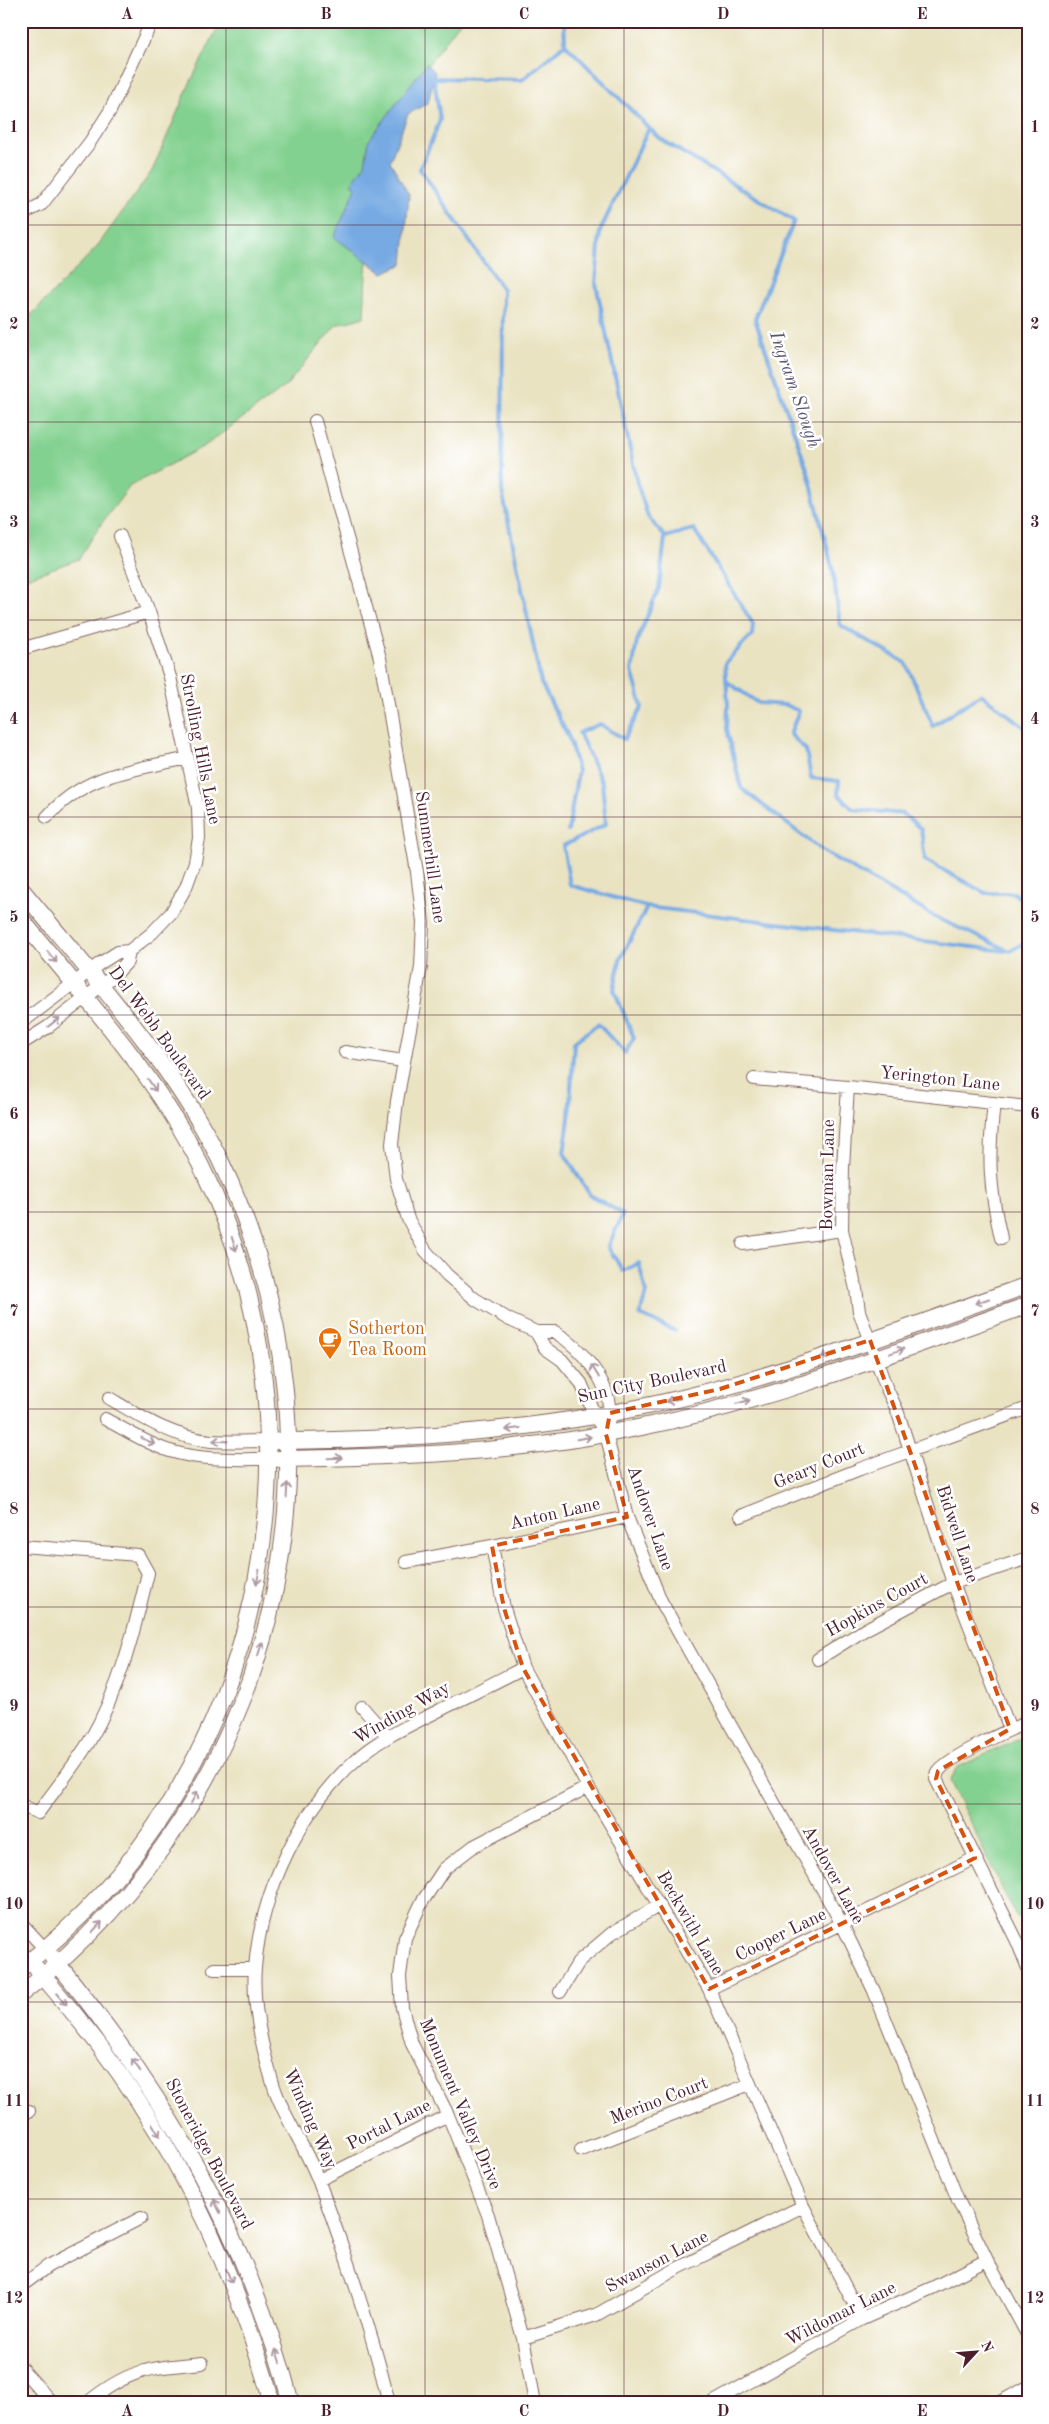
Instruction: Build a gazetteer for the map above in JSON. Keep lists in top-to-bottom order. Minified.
{"streets":{"street":["Strolling Hills Lane","Summerhill Lane","Del Webb Boulevard","Yerington Lane","Bowman Lane","Sun City Boulevard","Geary Court","Anton Lane","Andover Lane","Bidwell Lane","Hopkins Court","Winding Way","Beckwith Lane","Cooper Lane","Merino Court","Monument Valley Drive","Portal Lane","Stoneridge Boulevard","Swanson Lane","Wildomar Lane"]},"crossings":[["Strolling Hills Lane","Del Webb Boulevard"],["Summerhill Lane","Sun City Boulevard"],["Summerhill Lane","Andover Lane"],["Del Webb Boulevard","Sun City Boulevard"],["Del Webb Boulevard","Stoneridge Boulevard"],["Yerington Lane","Bowman Lane"],["Bowman Lane","Sun City Boulevard"],["Bowman Lane","Bidwell Lane"],["Sun City Boulevard","Andover Lane"],["Sun City Boulevard","Bidwell Lane"],["Geary Court","Bidwell Lane"],["Anton Lane","Andover Lane"],["Anton Lane","Beckwith Lane"],["Andover Lane","Cooper Lane"],["Andover Lane","Wildomar Lane"],["Bidwell Lane","Hopkins Court"],["Winding Way","Beckwith Lane"],["Winding Way","Portal Lane"],["Beckwith Lane","Cooper Lane"],["Beckwith Lane","Merino Court"],["Beckwith Lane","Monument Valley Drive"],["Beckwith Lane","Swanson Lane"],["Beckwith Lane","Wildomar Lane"],["Monument Valley Drive","Portal Lane"],["Monument Valley Drive","Swanson Lane"]],"water":["Ingram Slough"],"places":{"cafe":["Sotherton Tea Room"]},"north":"top right","grid":{"columns":["A","B","C","D","E"],"rows":["1","2","3","4","5","6","7","8","9","10","11","12"]}}
